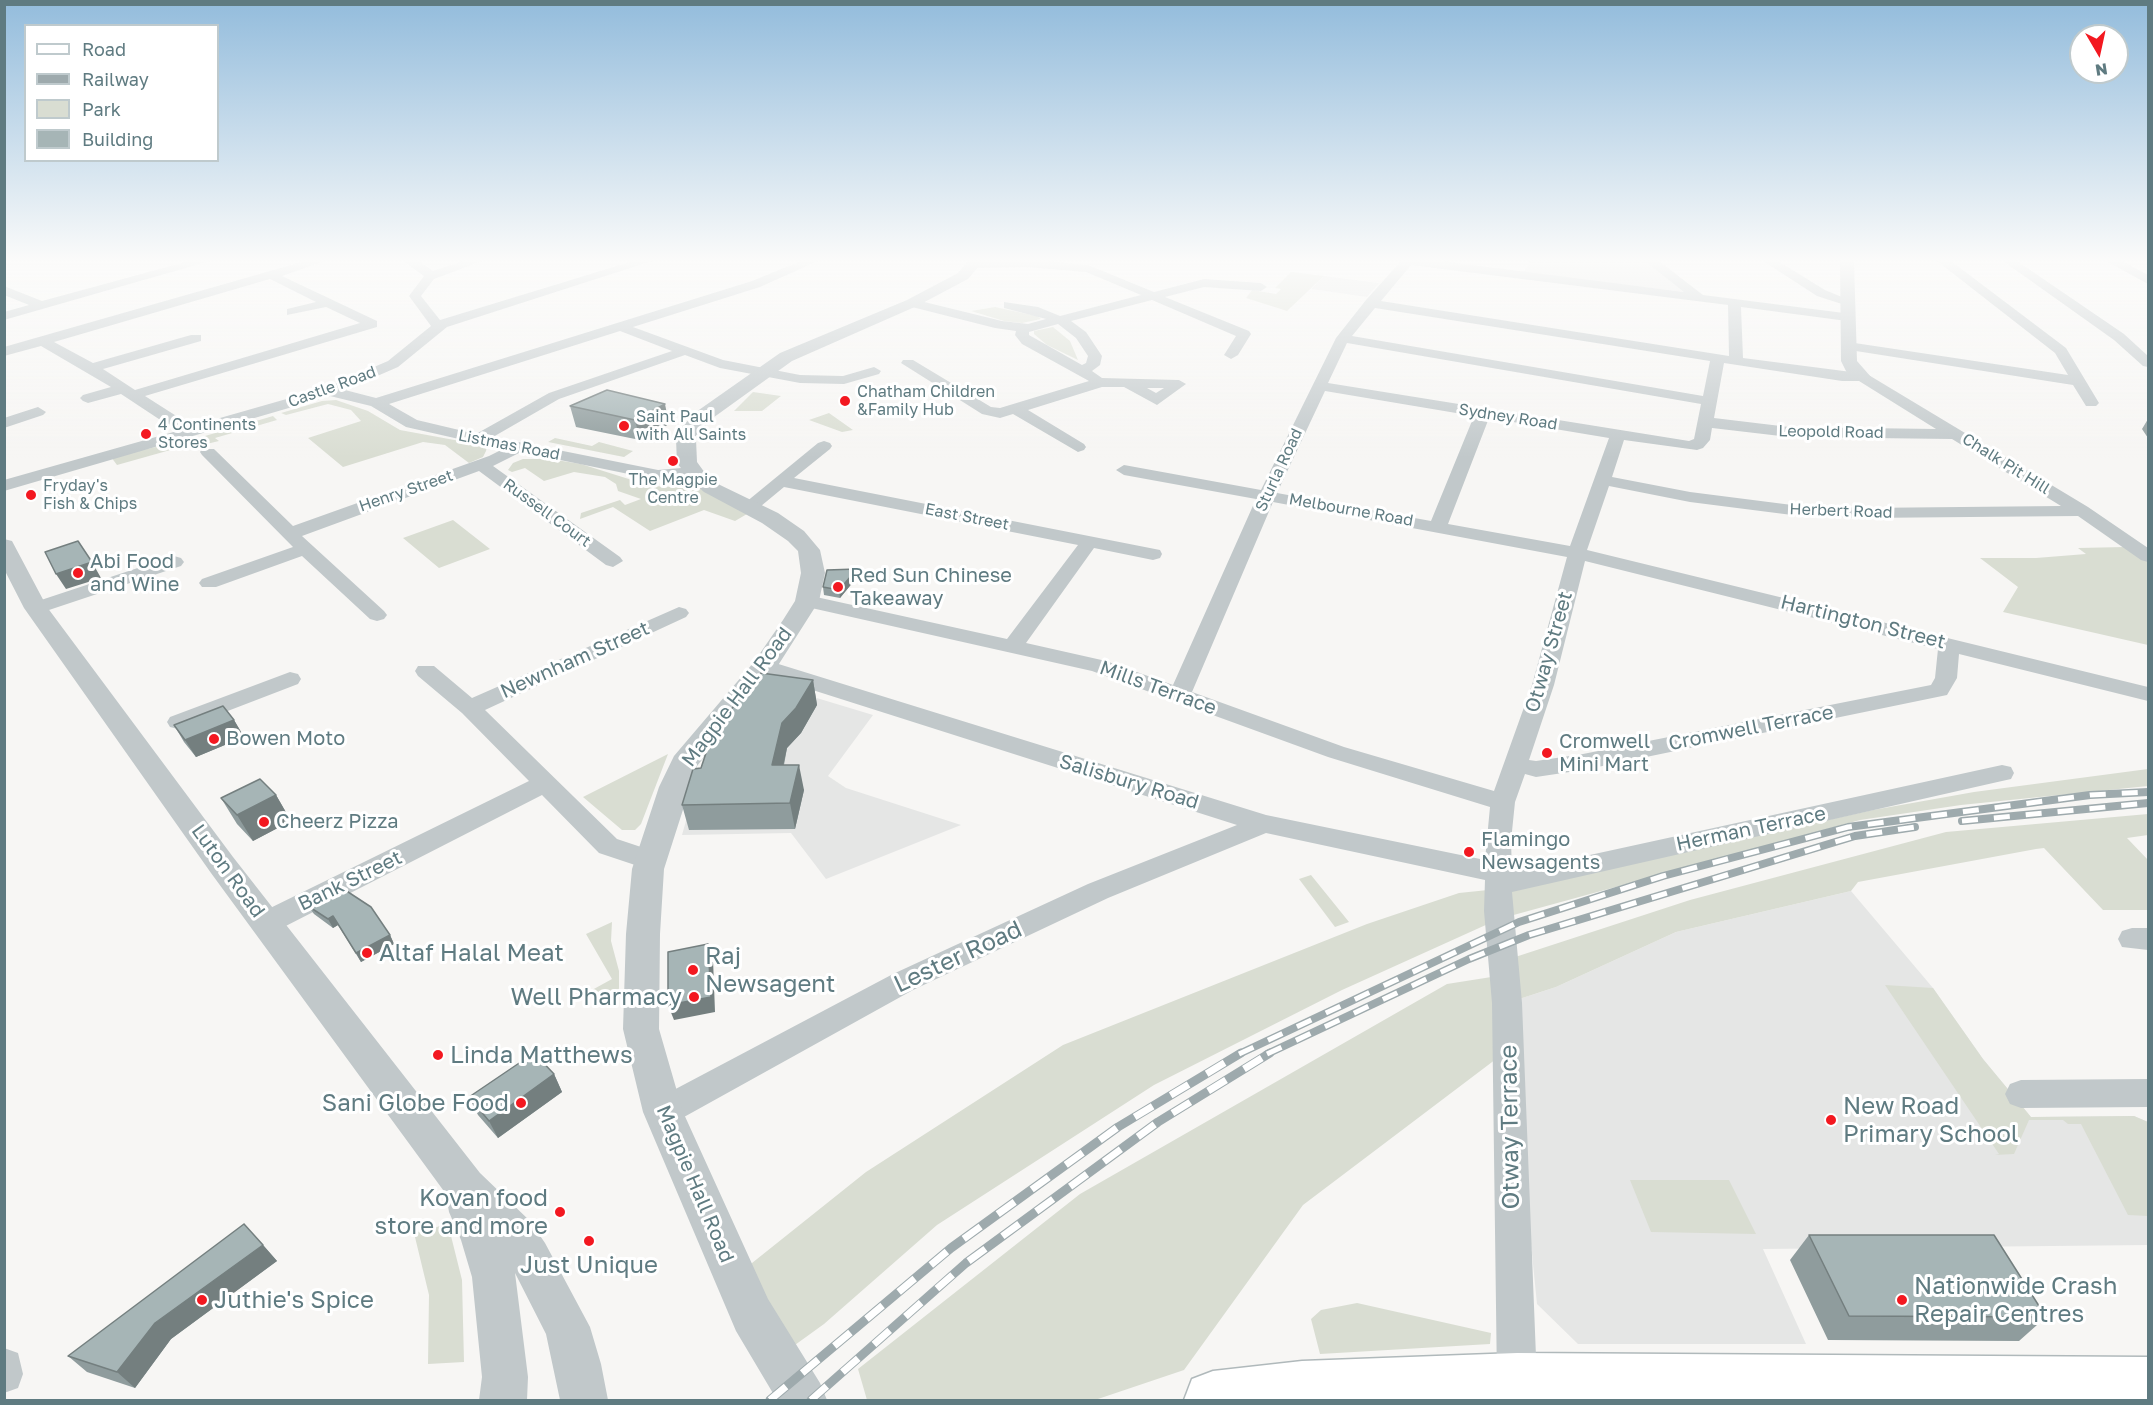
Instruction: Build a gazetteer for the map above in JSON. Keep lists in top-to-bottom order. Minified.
{"streets":{"street":["Castle Road","Sydney Road","Leopold Road","Listmas Road","Chalk Pit Hill","Sturla Road","Henry Street","Melbourne Road","Herbert Road","Russell Court","East Street","Hartington Street","Otway Street","Newnham Street","Mills Terrace","Magpie Hall Road","Cromwell Terrace","Salisbury Road","Herman Terrace","Luton Road","Bank Street","Lester Road","Otway Terrace"]},"crossings":[["Castle Road","Listmas Road"],["Sydney Road","Leopold Road"],["Sydney Road","Sturla Road"],["Sydney Road","Otway Street"],["Leopold Road","Chalk Pit Hill"],["Listmas Road","Henry Street"],["Listmas Road","Magpie Hall Road"],["Chalk Pit Hill","Herbert Road"],["Sturla Road","Melbourne Road"],["Sturla Road","Mills Terrace"],["Henry Street","Russell Court"],["Melbourne Road","Hartington Street"],["Melbourne Road","Otway Street"],["Herbert Road","Otway Street"],["Hartington Street","Otway Street"],["Hartington Street","Cromwell Terrace"],["Otway Street","Mills Terrace"],["Otway Street","Cromwell Terrace"],["Otway Street","Salisbury Road"],["Otway Street","Herman Terrace"],["Otway Street","Otway Terrace"],["Newnham Street","Magpie Hall Road"],["Newnham Street","Bank Street"],["Mills Terrace","Magpie Hall Road"],["Magpie Hall Road","Salisbury Road"],["Magpie Hall Road","Lester Road"],["Salisbury Road","Herman Terrace"],["Salisbury Road","Lester Road"],["Salisbury Road","Otway Terrace"],["Herman Terrace","Otway Terrace"],["Luton Road","Bank Street"]],"places":["Chatham Children &Family Hub","Saint Paul with All Saints","4 Continents Stores","The Magpie Centre","Fryday's Fish & Chips","Abi Food and Wine","Red Sun Chinese Takeaway","Bowen Moto","Cromwell Mini Mart","Cheerz Pizza","Flamingo Newsagents","Altaf Halal Meat","Raj Newsagent","Well Pharmacy","Linda Matthews","Sani Globe Food","New Road Primary School","Kovan food store and more","Just Unique","Juthie's Spice","Nationwide Crash Repair Centres"],"legend":["Road","Railway","Park","Building"],"north":"bottom"}
